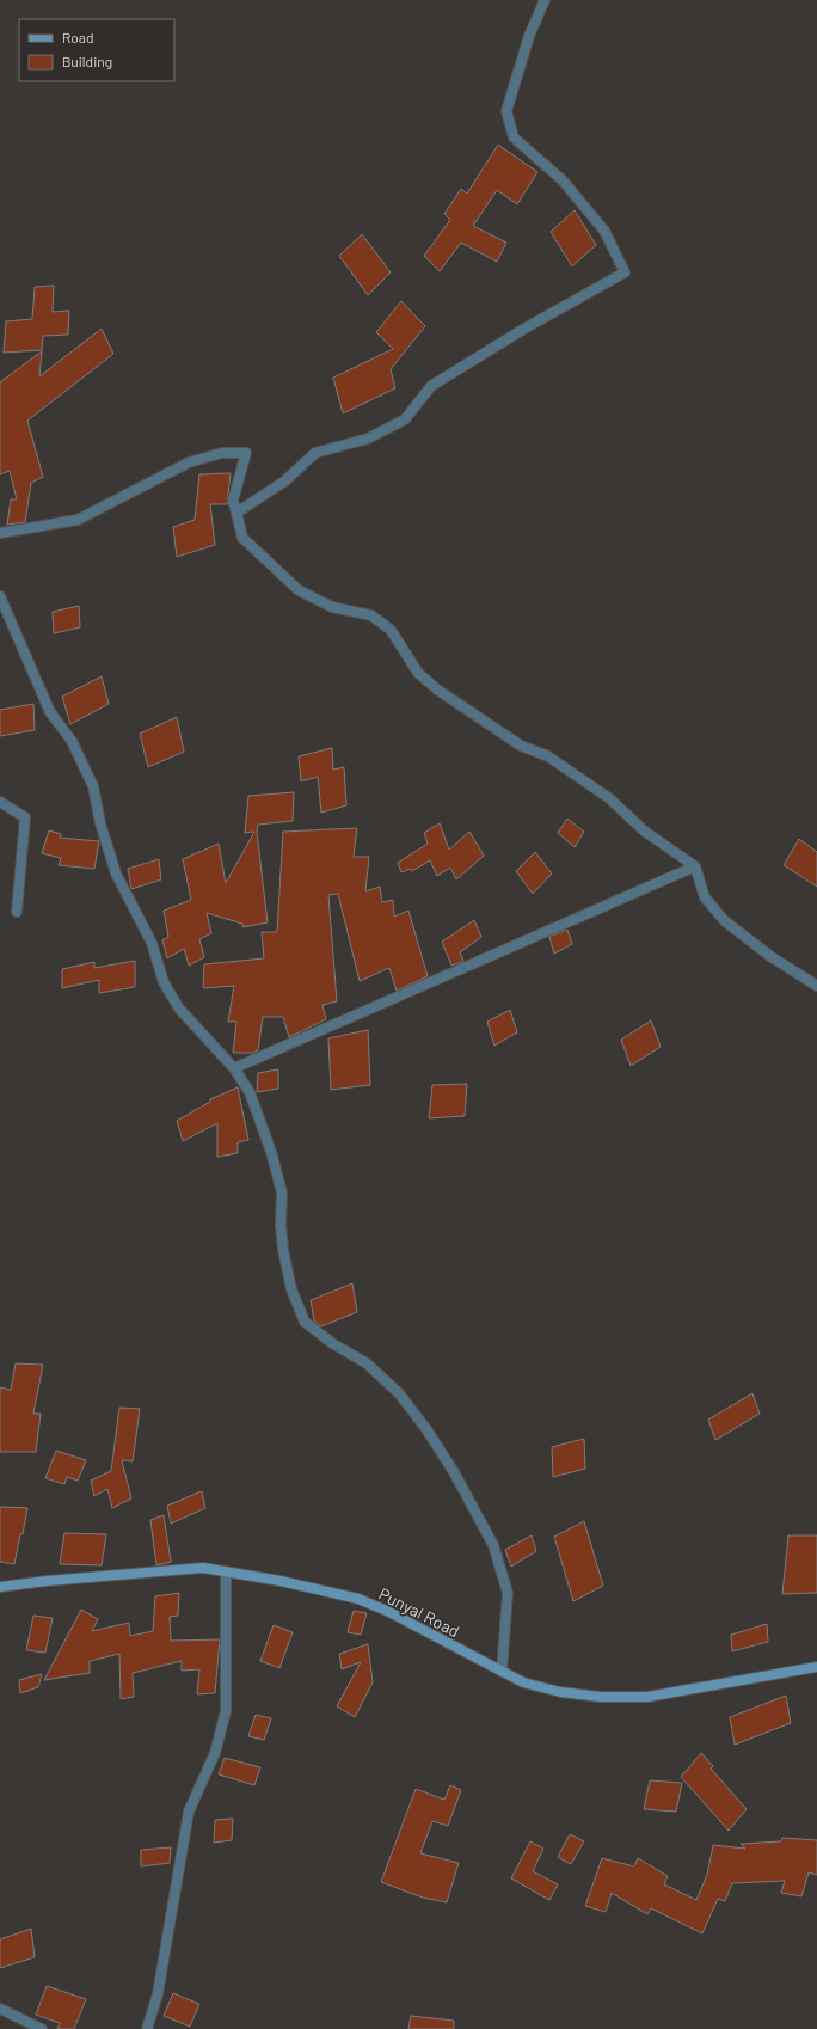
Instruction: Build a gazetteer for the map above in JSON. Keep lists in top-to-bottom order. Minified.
{"streets":{"main road":["Punyal Road"]},"legend":["Road","Building"]}
